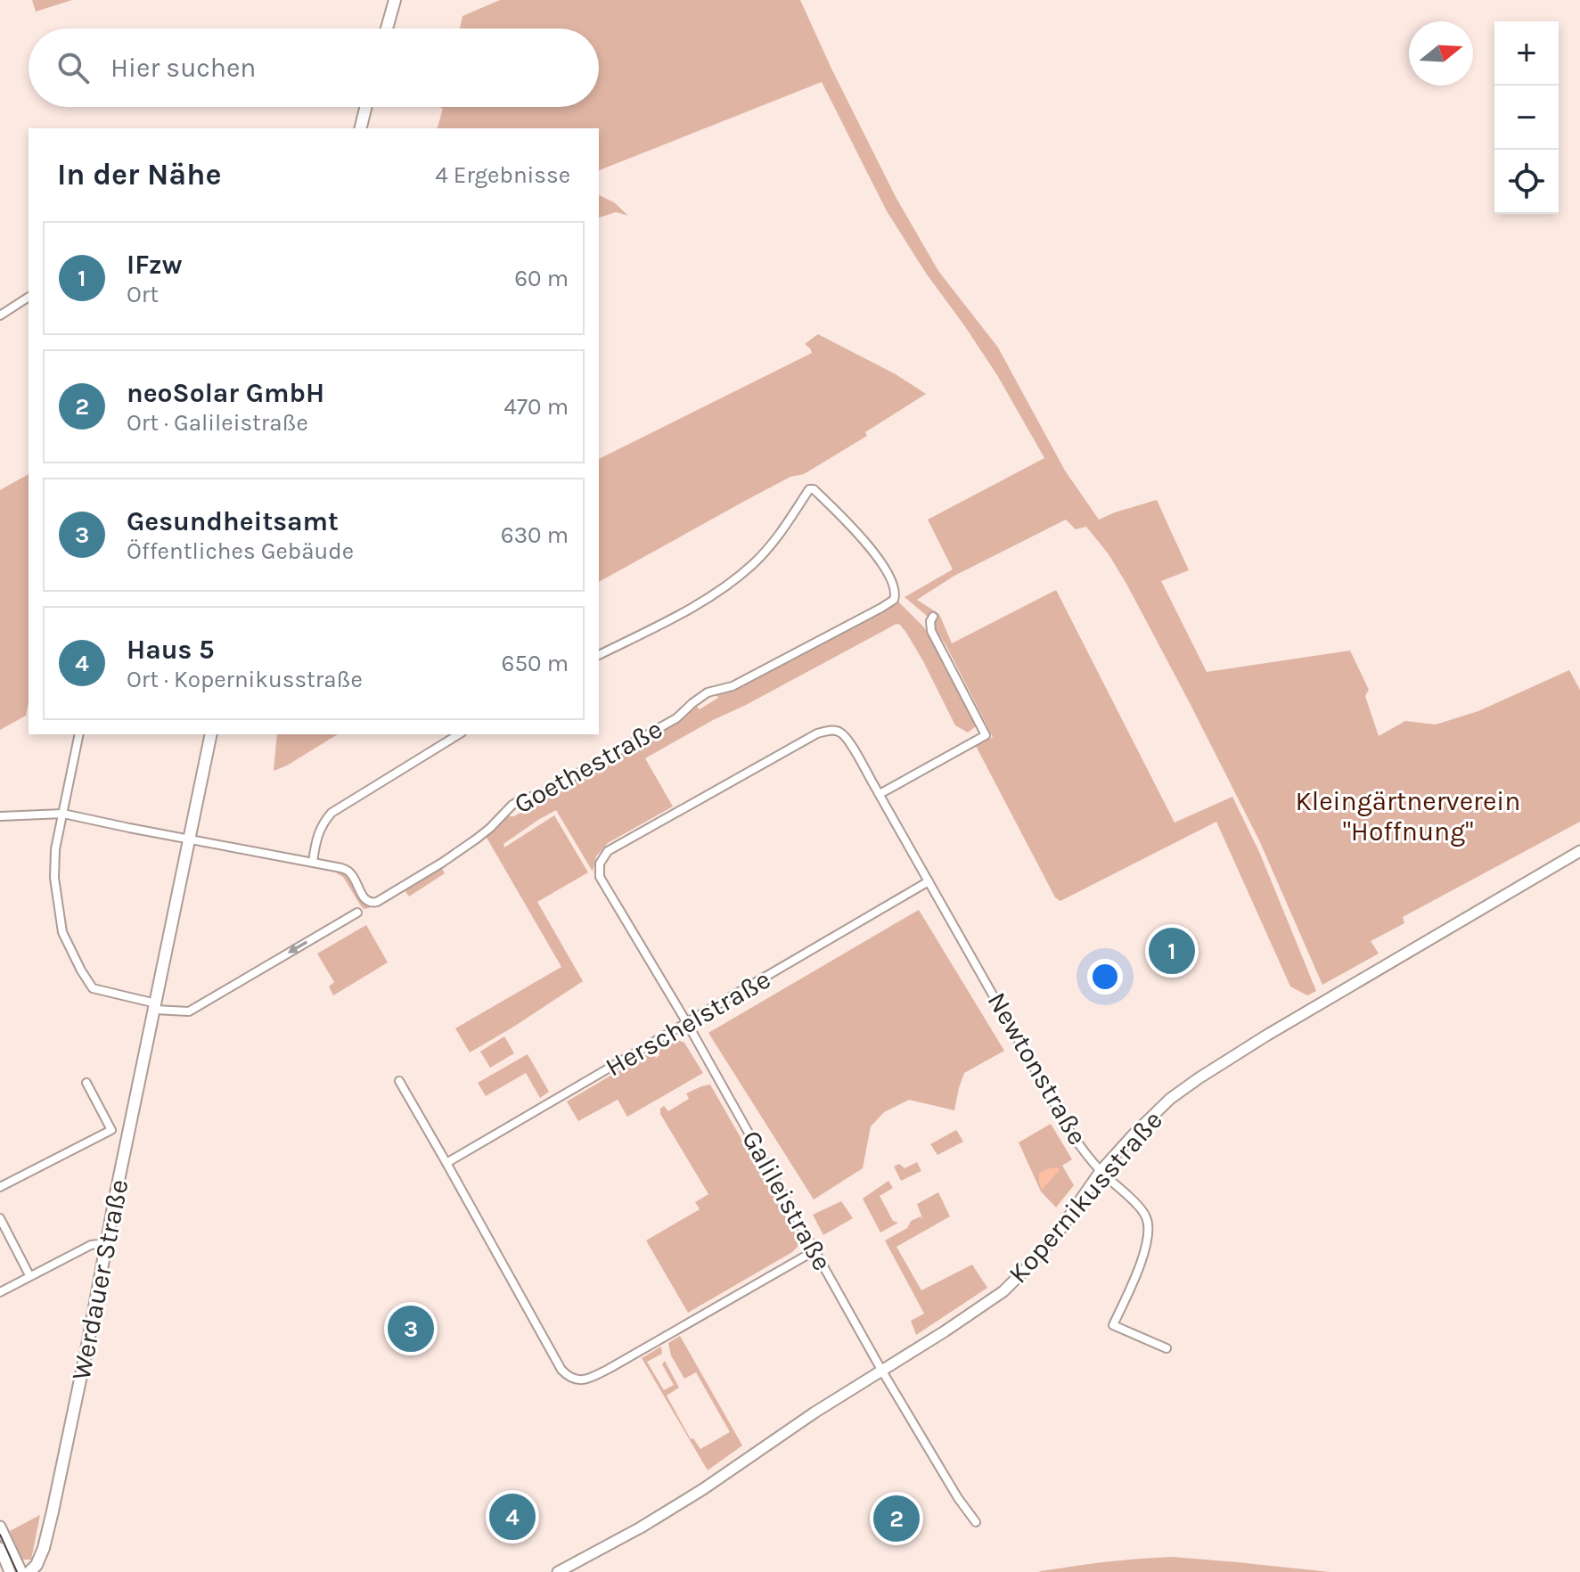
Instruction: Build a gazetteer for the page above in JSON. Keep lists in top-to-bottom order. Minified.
{"streets":{"main road":["Werdauer Straße"],"street":["Goethestraße","Herschelstraße","Newtonstraße","Kopernikusstraße","Galileistraße"]},"crossings":[["Goethestraße","Werdauer Straße"],["Herschelstraße","Newtonstraße"],["Herschelstraße","Galileistraße"],["Newtonstraße","Kopernikusstraße"],["Newtonstraße","Galileistraße"],["Kopernikusstraße","Galileistraße"]],"parks":["Kleingärtnerverein \"Hoffnung\""],"north":"right","page":{"map_buttons":["+","−"],"search":"Hier suchen","heading":["In der Nähe","4 Ergebnisse"],"list":[{"mark":"1","name":"IFzw","note":"Ort","value":"60 m"},{"mark":"2","name":"neoSolar GmbH","note":"Ort · Galileistraße","value":"470 m"},{"mark":"3","name":"Gesundheitsamt","note":"Öffentliches Gebäude","value":"630 m"},{"mark":"4","name":"Haus 5","note":"Ort · Kopernikusstraße","value":"650 m"}],"pins":["1","3","4","2"]}}
